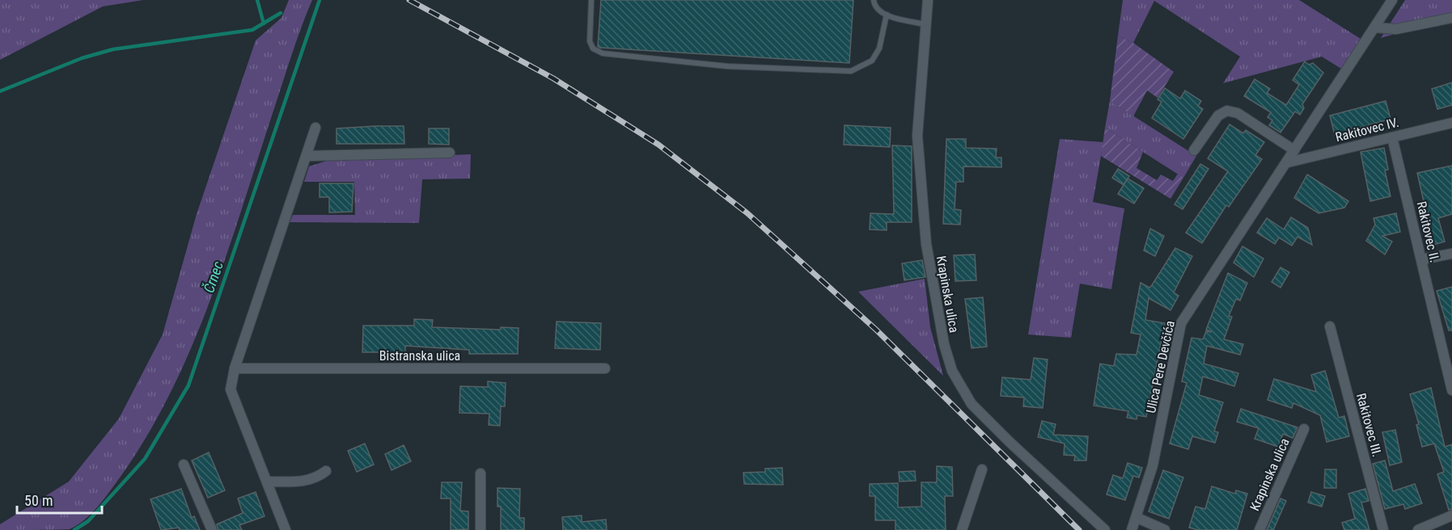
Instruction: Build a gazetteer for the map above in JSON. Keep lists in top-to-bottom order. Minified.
{"streets":{"street":["Rakitovec IV.","Rakitovec II.","Krapinska ulica","Bistranska ulica","Ulica Pere Devčića","Rakitovec III."]},"crossings":[["Rakitovec IV.","Rakitovec II."],["Rakitovec IV.","Ulica Pere Devčića"]],"water":["Črnec"],"scale_bar":"50 m"}
